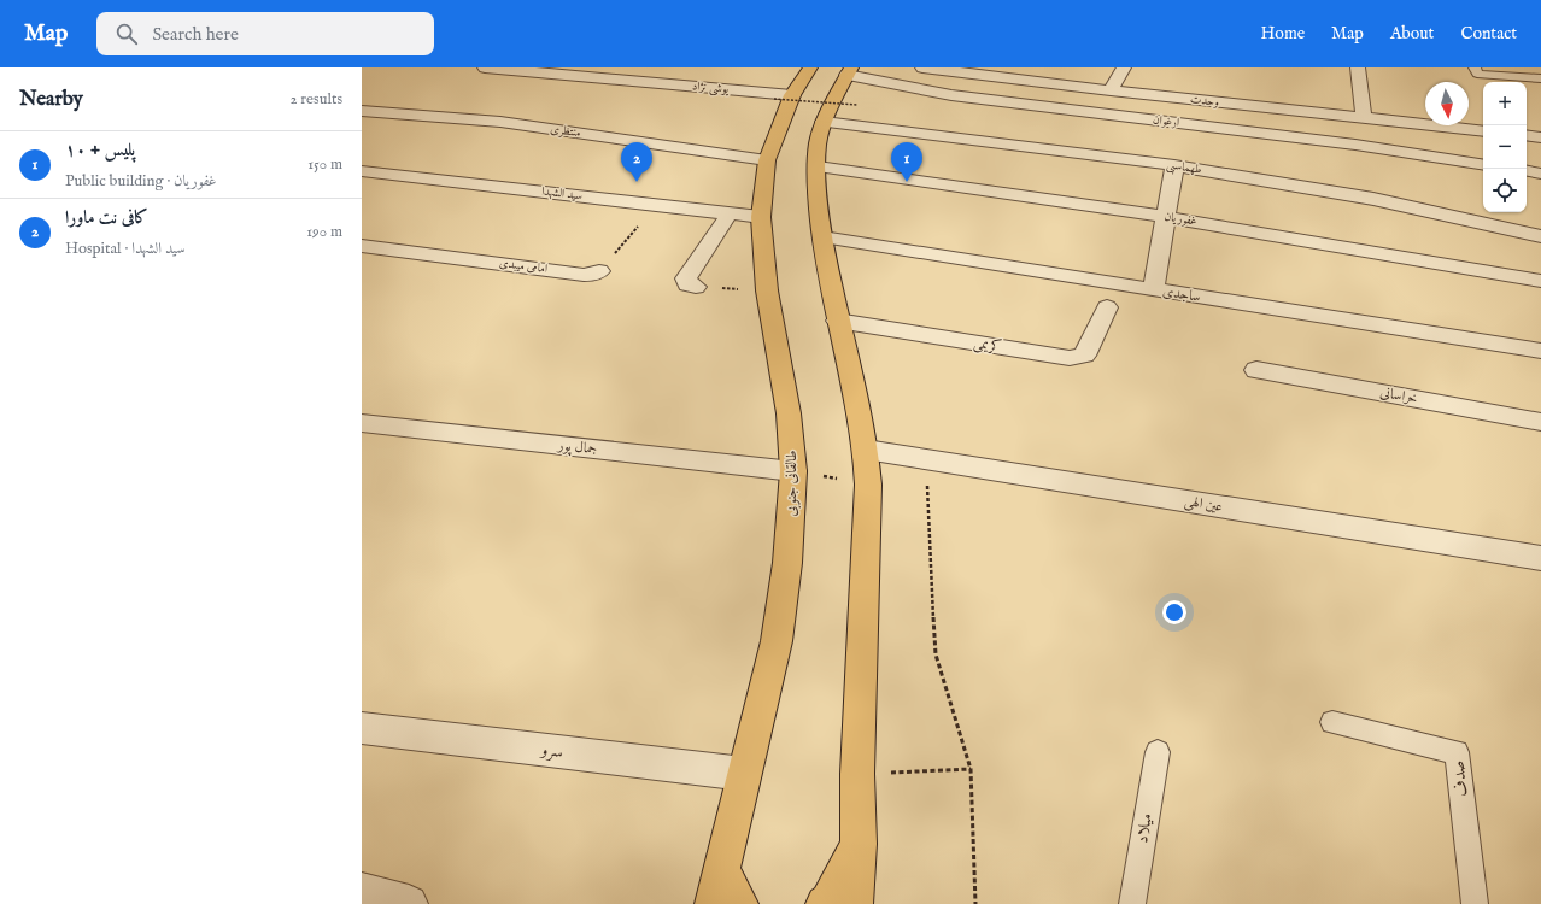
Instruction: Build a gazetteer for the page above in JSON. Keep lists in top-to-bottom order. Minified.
{"streets":{"main road":["طالقانی جنوبی"],"street":["یوشی نژاد","وحدت","ارغوان","منتظری","طهماسبی","سید الشهدا","غفوریان","امامی میبدی","ساجدی","کریمی","خراسانی","جمال پور","عین الهی","سرو"],"lane":["صدف","میلاد"]},"crossings":[["یوشی نژاد","طالقانی جنوبی"],["منتظری","طالقانی جنوبی"],["سید الشهدا","طالقانی جنوبی"],["جمال پور","طالقانی جنوبی"],["طالقانی جنوبی","سرو"]],"north":"bottom","page":{"header":"Map","search":"Search here","nav":["Home","Map","About","Contact"],"heading":["Nearby","2 results"],"map_buttons":["+","−"],"list":[{"mark":"1","name":"پلیس + ۱۰","note":"Public building · غفوریان","value":"150 m"},{"mark":"2","name":"کافی نت ماورا","note":"Hospital · سید الشهدا","value":"190 m"}],"pins":["1","2"]}}
